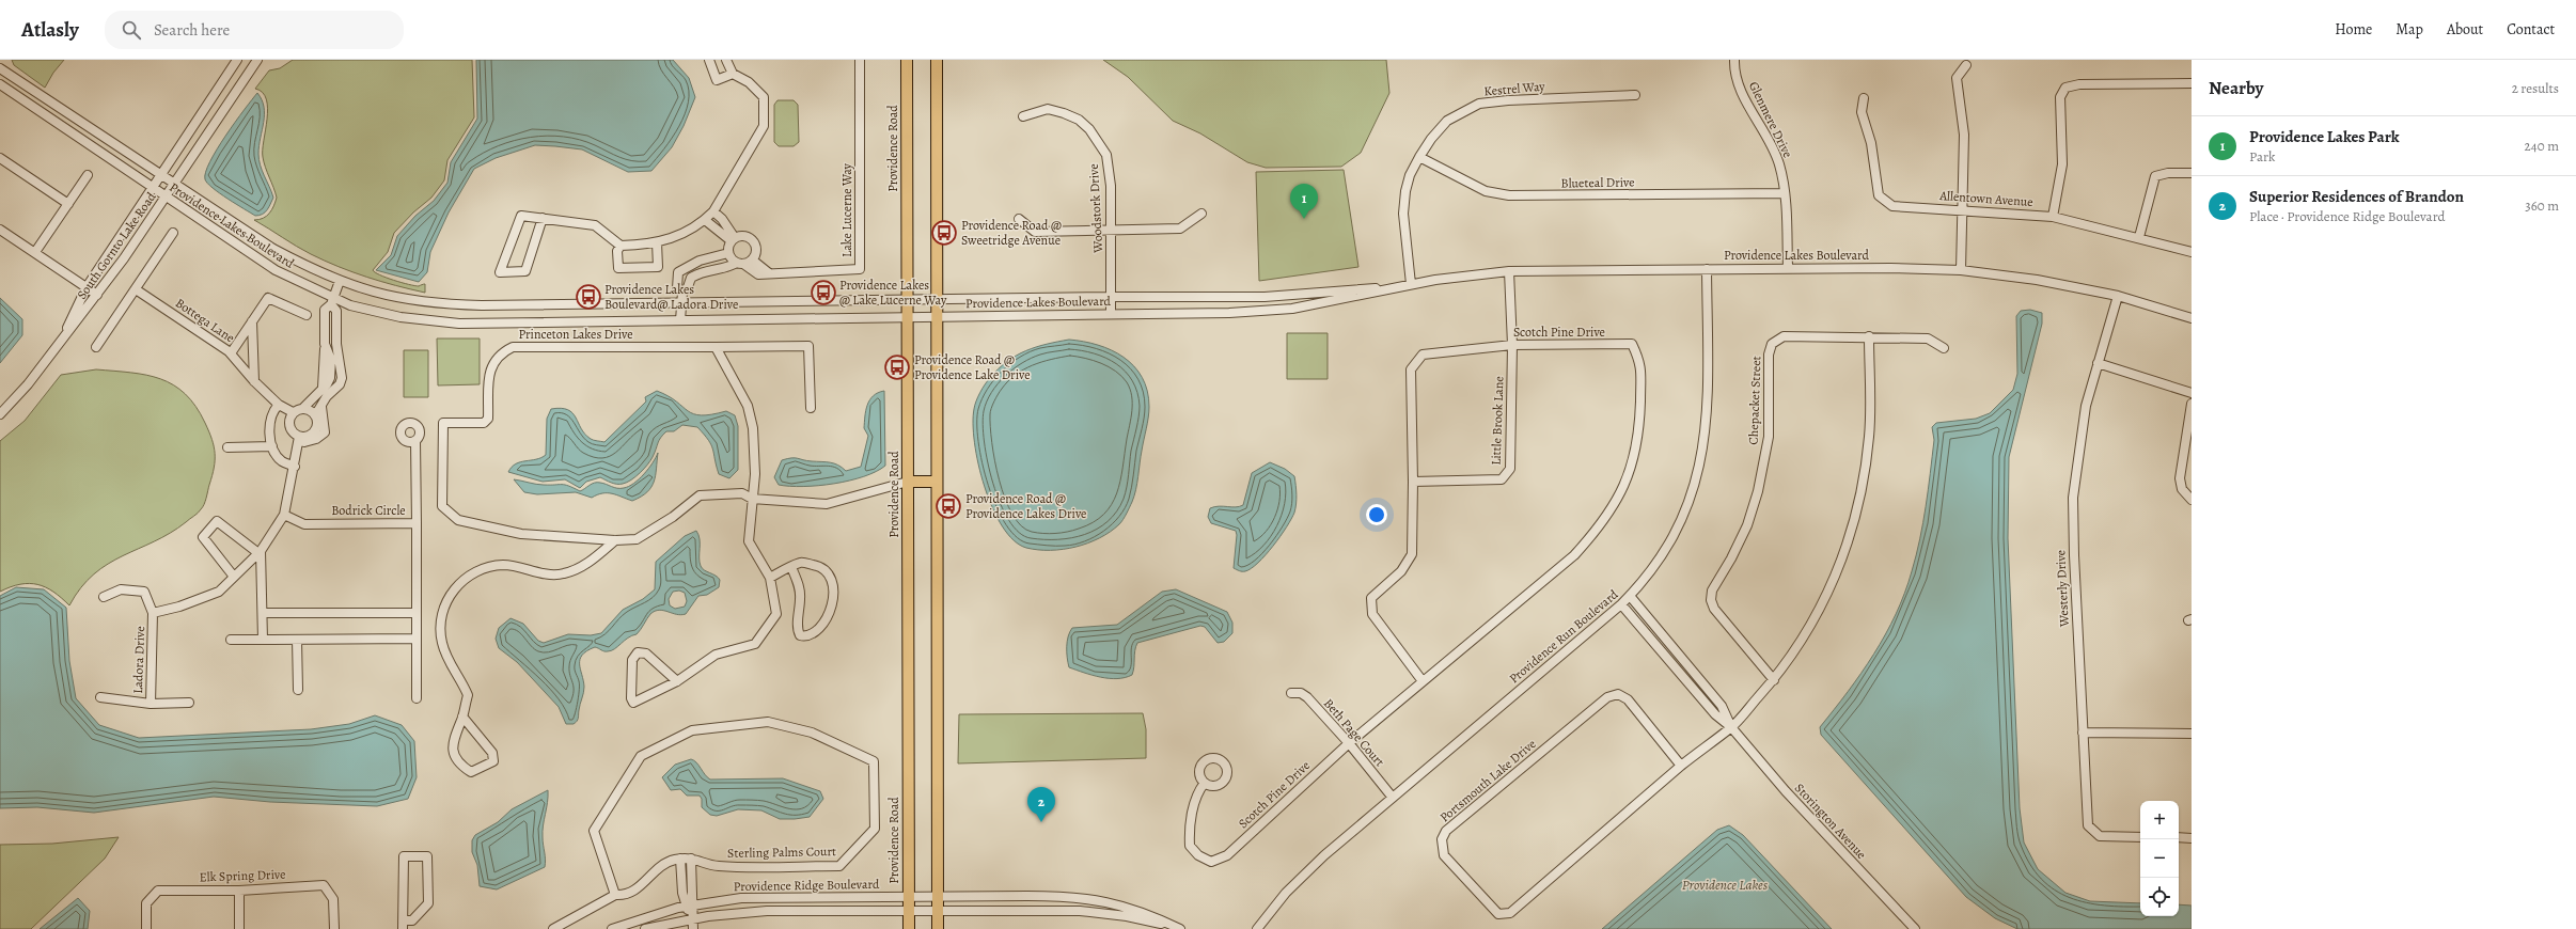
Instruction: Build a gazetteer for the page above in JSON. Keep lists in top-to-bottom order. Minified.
{"streets":{"main road":["Providence Road"],"street":["Kestrel Way","Glenmere Drive","Blueteal Drive","Allentown Avenue","Woodstork Drive","Lake Lucerne Way","Providence Lakes Boulevard","South Gornto Lake Road","Bottega Lane","Scotch Pine Drive","Princeton Lakes Drive","Chepacket Street","Little Brook Lane","Bodrick Circle","Westerly Drive","Providence Run Boulevard","Ladora Drive","Beth Page Court","Portsmouth Lake Drive","Storington Avenue","Sterling Palms Court","Elk Spring Drive","Providence Ridge Boulevard"]},"crossings":[["Kestrel Way","Blueteal Drive"],["Kestrel Way","Providence Lakes Boulevard"],["Glenmere Drive","Blueteal Drive"],["Glenmere Drive","Providence Lakes Boulevard"],["Providence Road","Providence Lakes Boulevard"],["Providence Road","Princeton Lakes Drive"],["Providence Road","Providence Ridge Boulevard"],["Woodstork Drive","Providence Lakes Boulevard"],["Providence Lakes Boulevard","South Gornto Lake Road"],["Providence Lakes Boulevard","Little Brook Lane"],["Providence Lakes Boulevard","Westerly Drive"],["Providence Lakes Boulevard","Providence Run Boulevard"],["Bottega Lane","Ladora Drive"],["Scotch Pine Drive","Little Brook Lane"],["Scotch Pine Drive","Beth Page Court"],["Chepacket Street","Portsmouth Lake Drive"],["Bodrick Circle","Ladora Drive"],["Providence Run Boulevard","Beth Page Court"],["Providence Run Boulevard","Storington Avenue"],["Portsmouth Lake Drive","Storington Avenue"]],"water":["Providence Lakes"],"places":{"bus stop":["Providence Road @ Sweetridge Avenue","Providence Lakes @ Lake Lucerne Way","Providence Lakes Boulevard@ Ladora Drive","Providence Road @ Providence Lake Drive","Providence Road @ Providence Lakes Drive"]},"page":{"header":"Atlasly","search":"Search here","nav":["Home","Map","About","Contact"],"heading":["Nearby","2 results"],"list":[{"mark":"1","name":"Providence Lakes Park","note":"Park","value":"240 m"},{"mark":"2","name":"Superior Residences of Brandon","note":"Place · Providence Ridge Boulevard","value":"360 m"}],"pins":["1","2"],"map_buttons":["+","−"]}}
